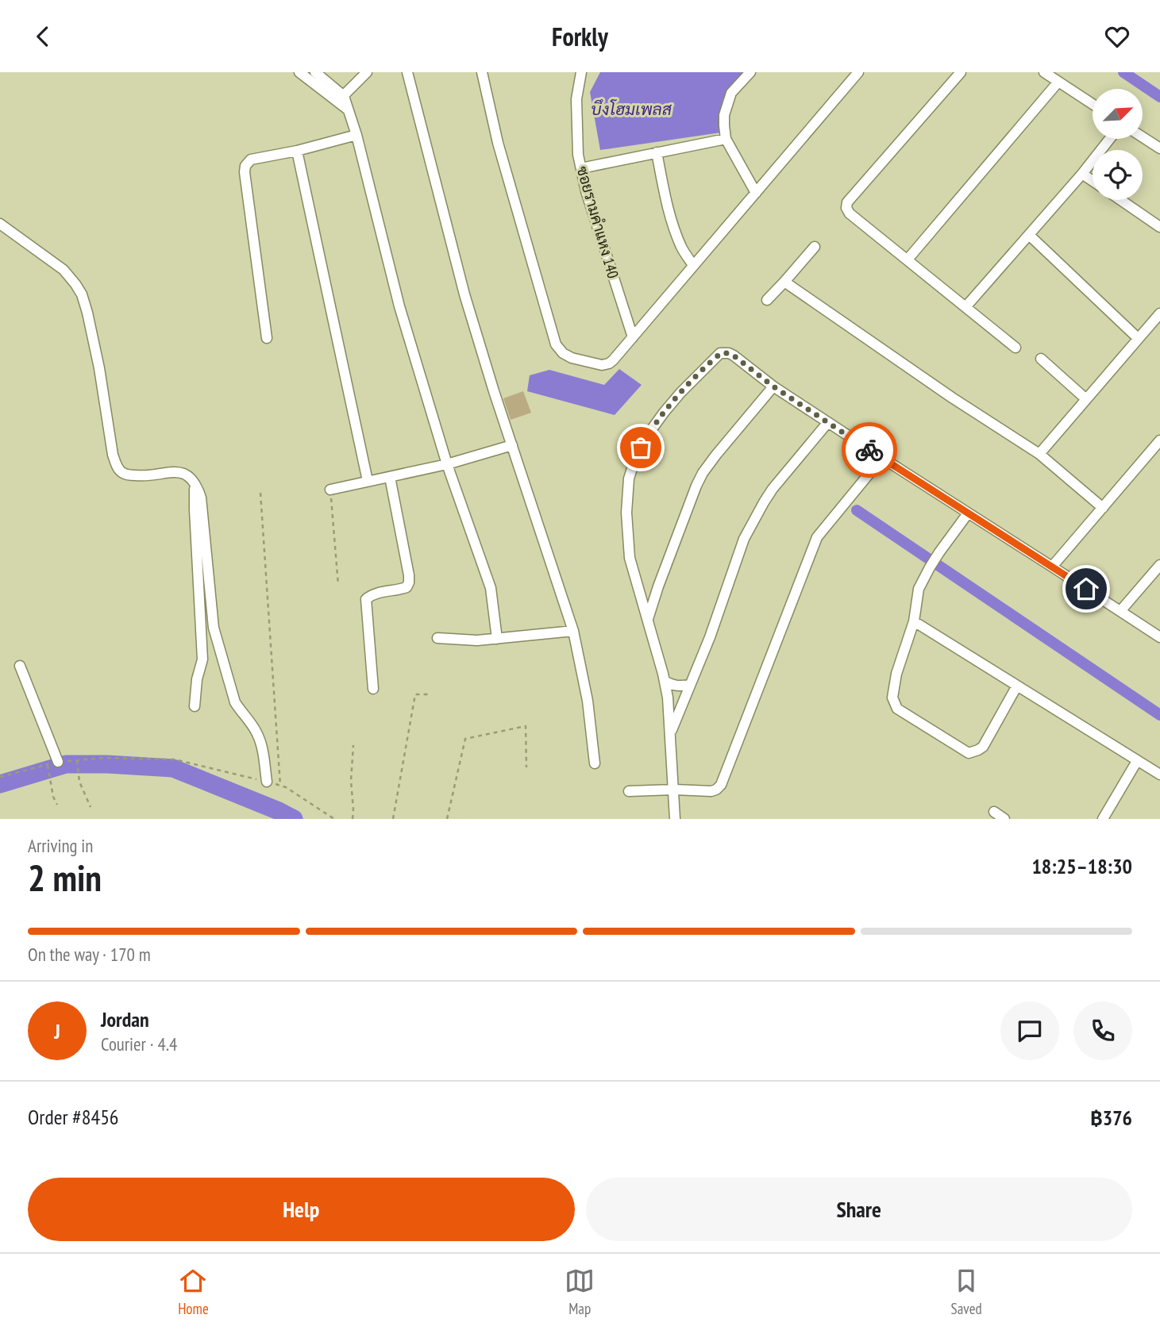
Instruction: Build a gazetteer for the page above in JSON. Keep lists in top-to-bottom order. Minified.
{"streets":{"street":["ซอยรามคำแหง 140"]},"water":["บึงโฮมเพลส"],"north":"top right","page":{"header":"Forkly","heading":["2 min","Arriving in","18:25–18:30"],"panel":["Jordan","Courier · 4.4","Order #8456","฿376"],"bar":"On the way · 170 m","round":"J","buttons":["Help","Share"],"tabs":["Home","Map","Saved"]}}
